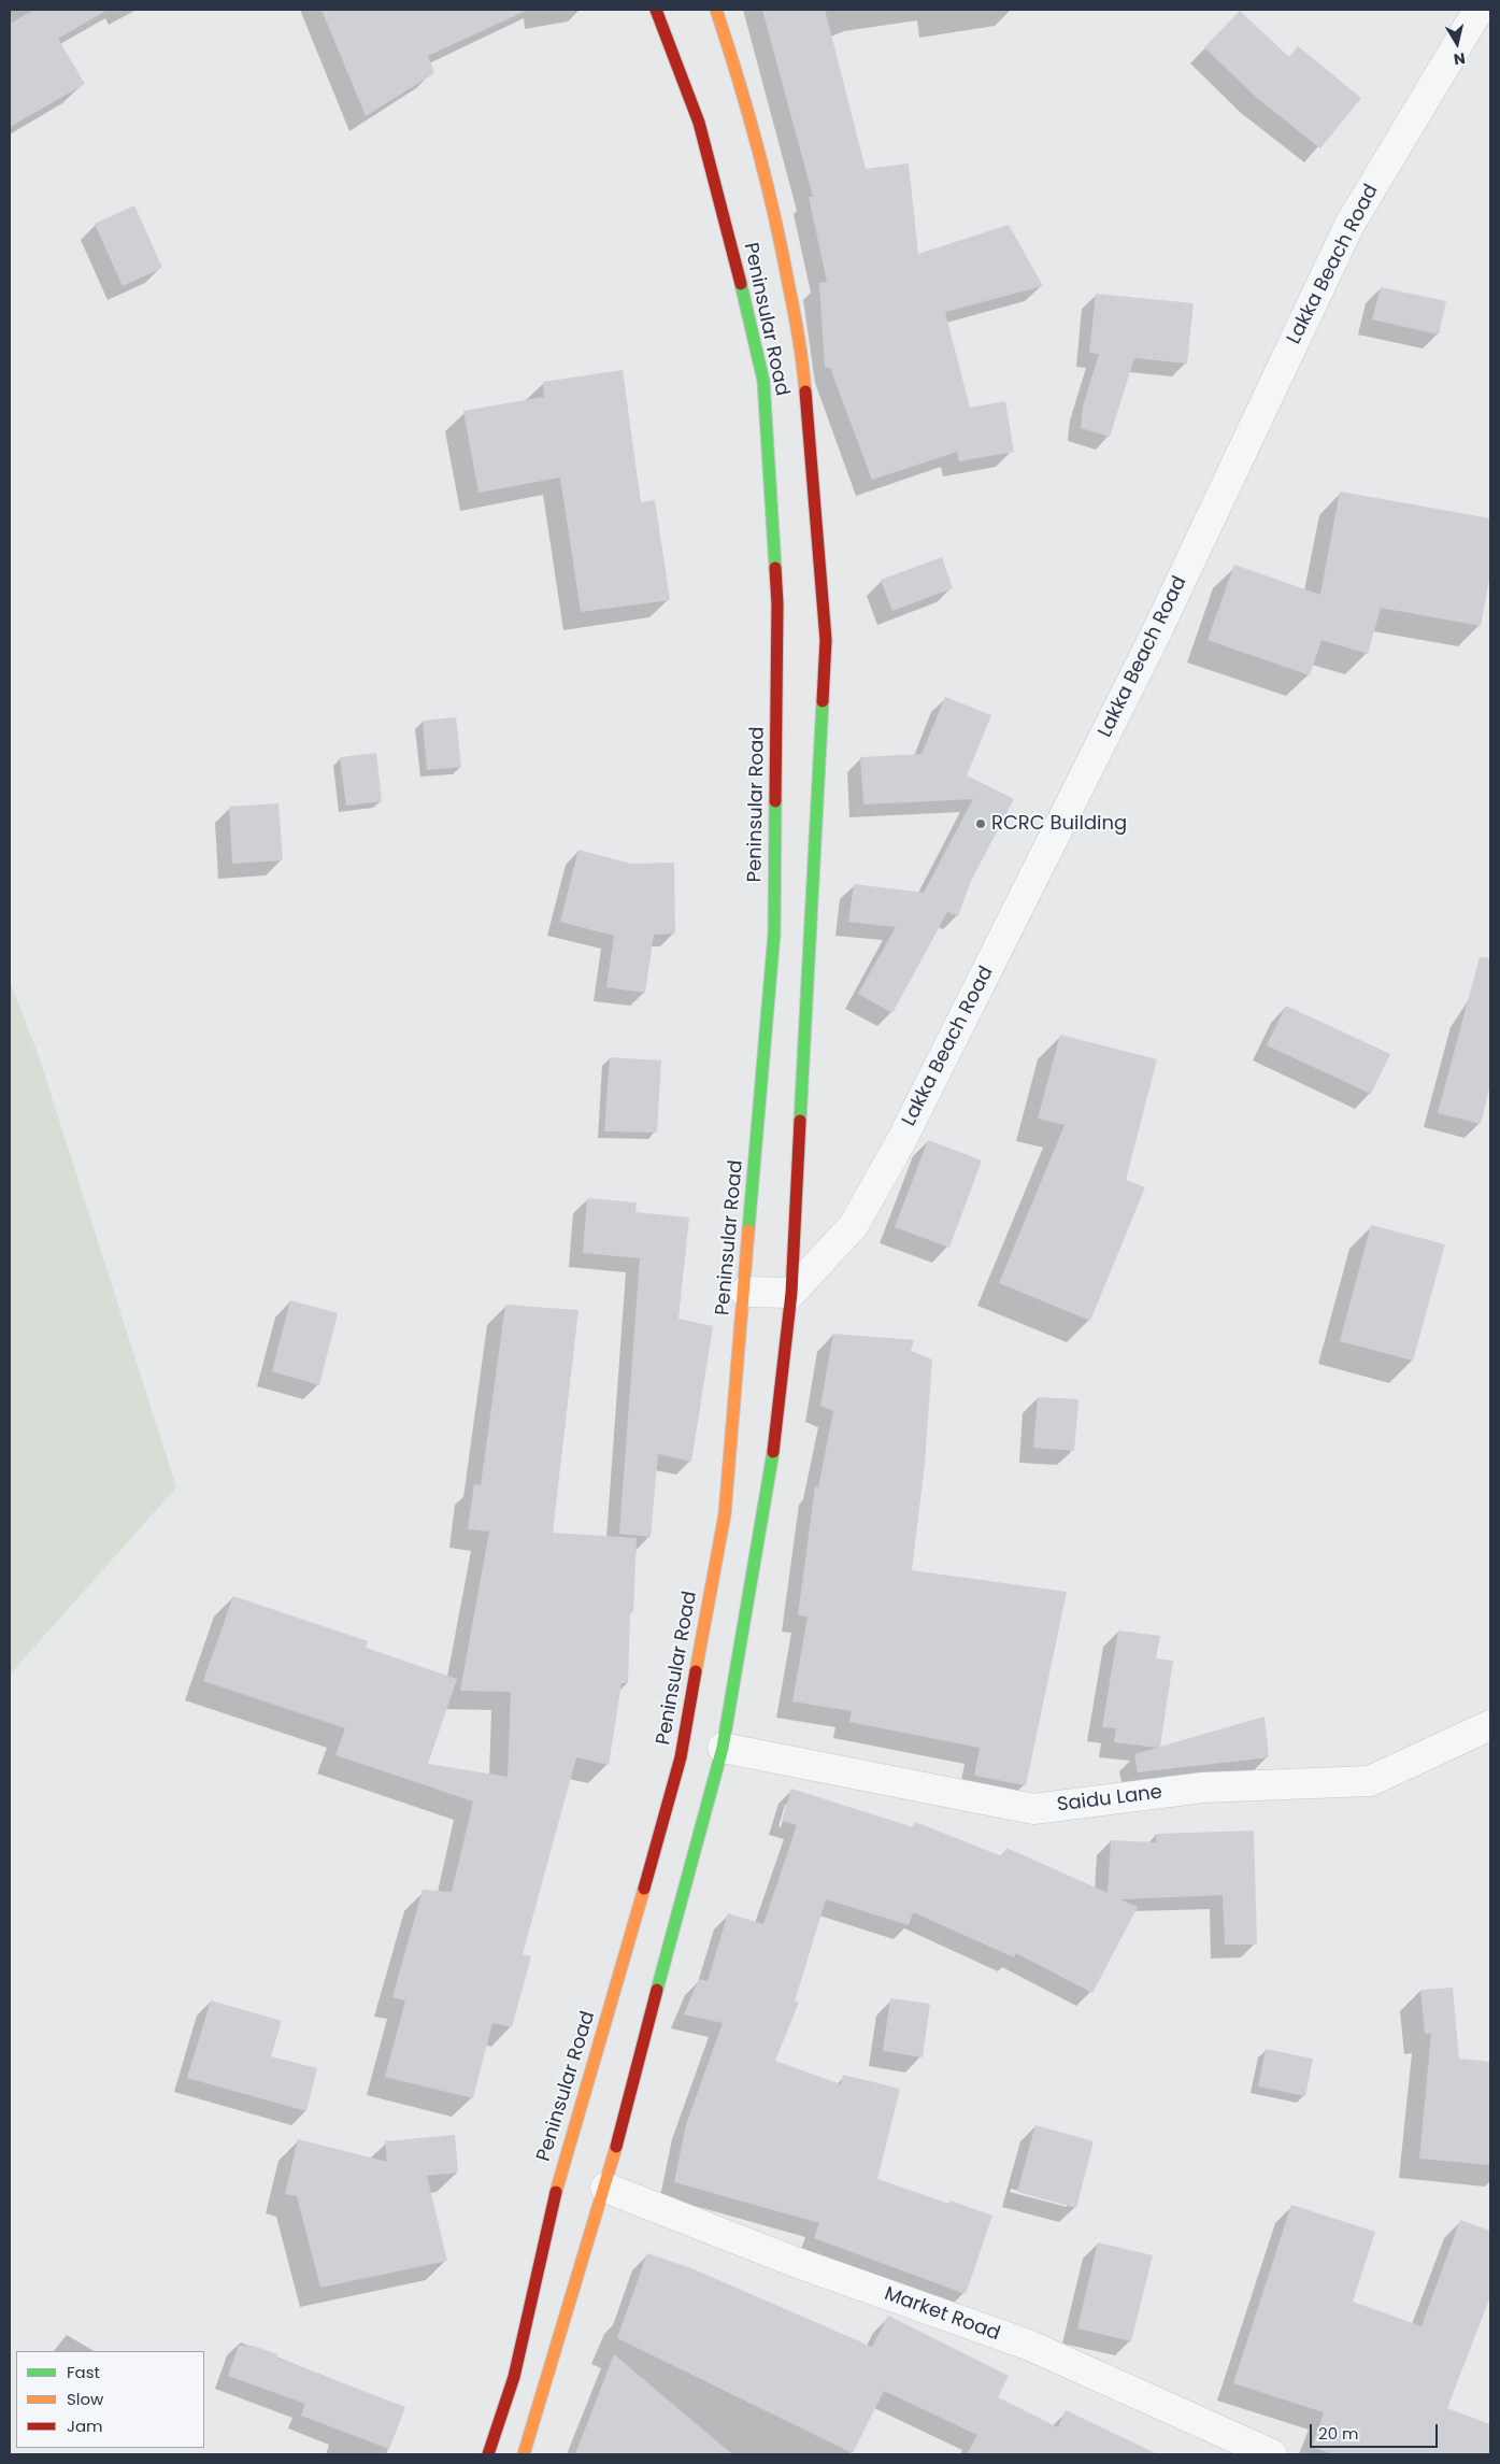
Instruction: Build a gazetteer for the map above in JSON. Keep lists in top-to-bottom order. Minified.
{"streets":{"main road":["Peninsular Road"],"street":["Lakka Beach Road","Saidu Lane","Market Road"]},"crossings":[["Lakka Beach Road","Peninsular Road"],["Peninsular Road","Saidu Lane"],["Peninsular Road","Market Road"]],"places":["RCRC Building"],"legend":["Fast","Slow","Jam"],"scale_bar":"20 m","north":"bottom"}
